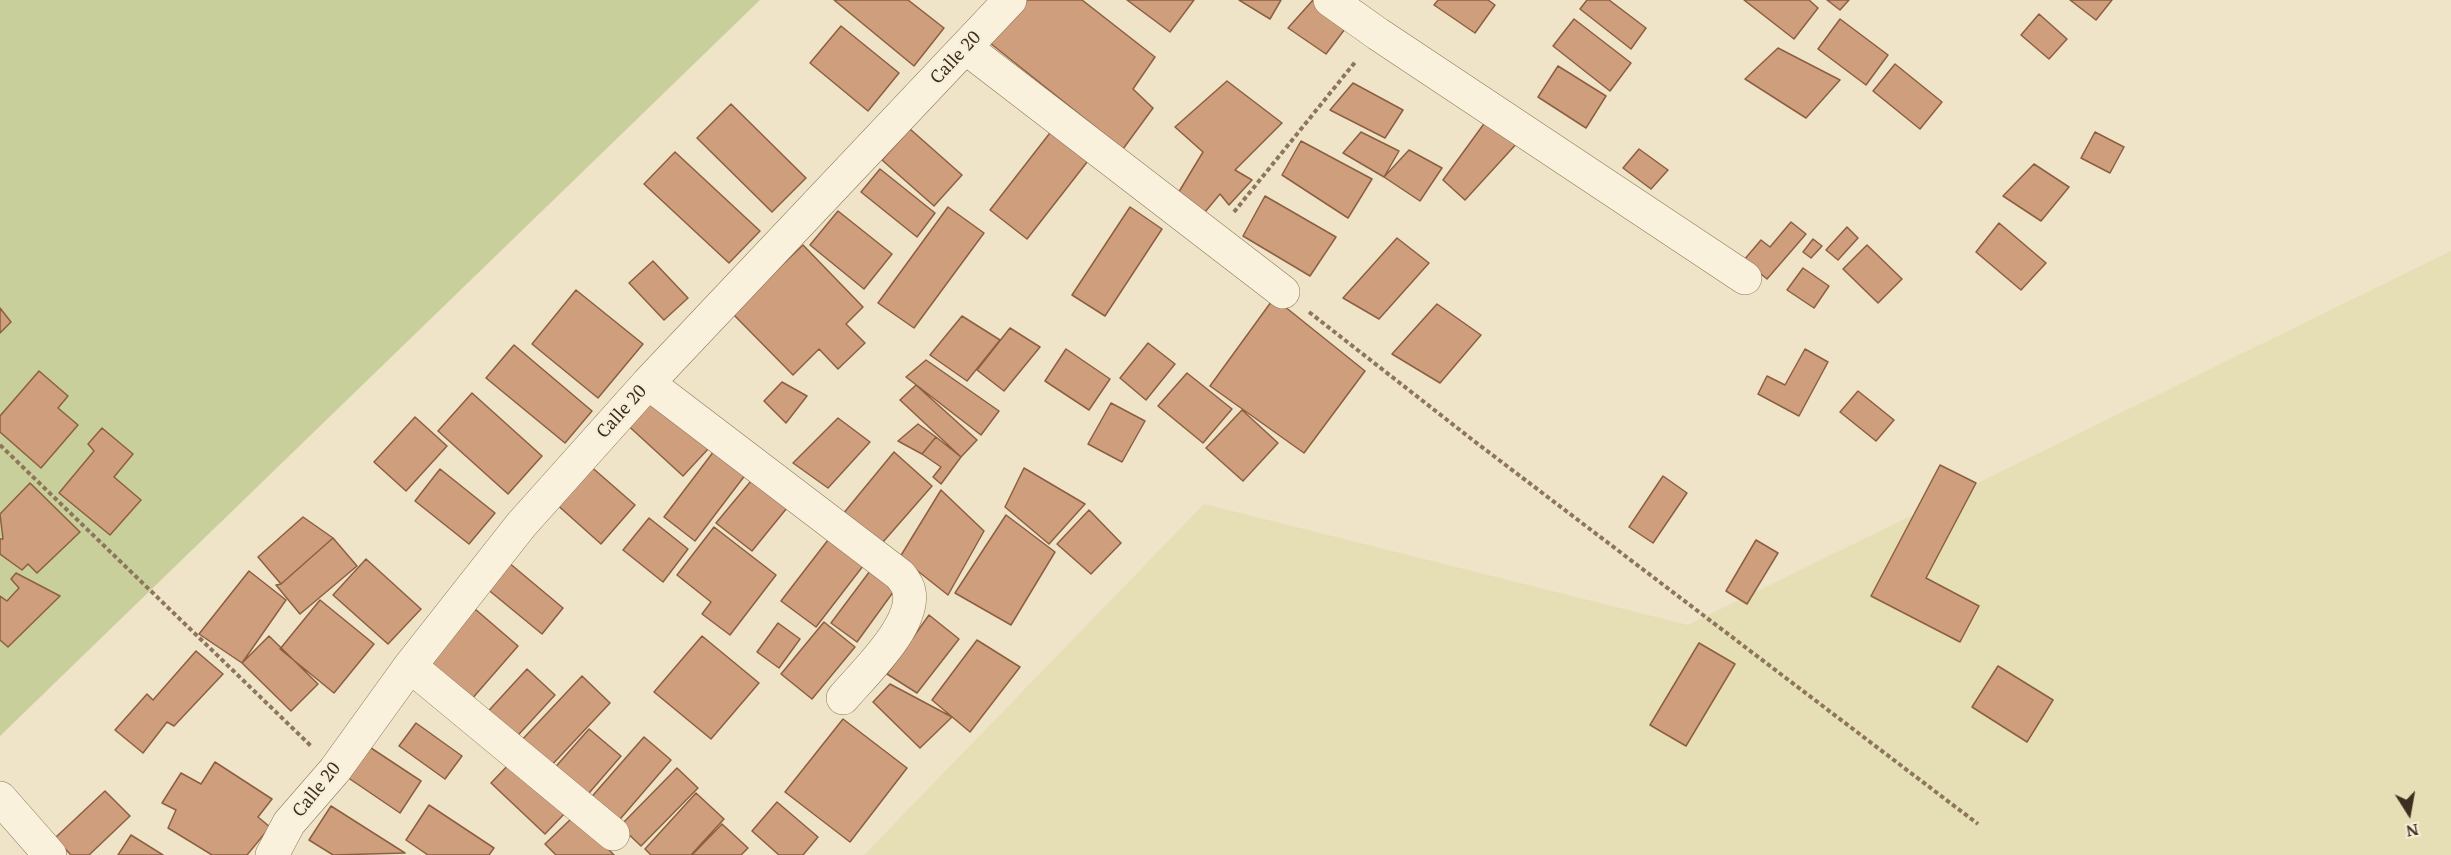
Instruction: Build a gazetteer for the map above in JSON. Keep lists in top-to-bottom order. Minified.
{"streets":{"street":["Calle 20"]},"north":"bottom"}
